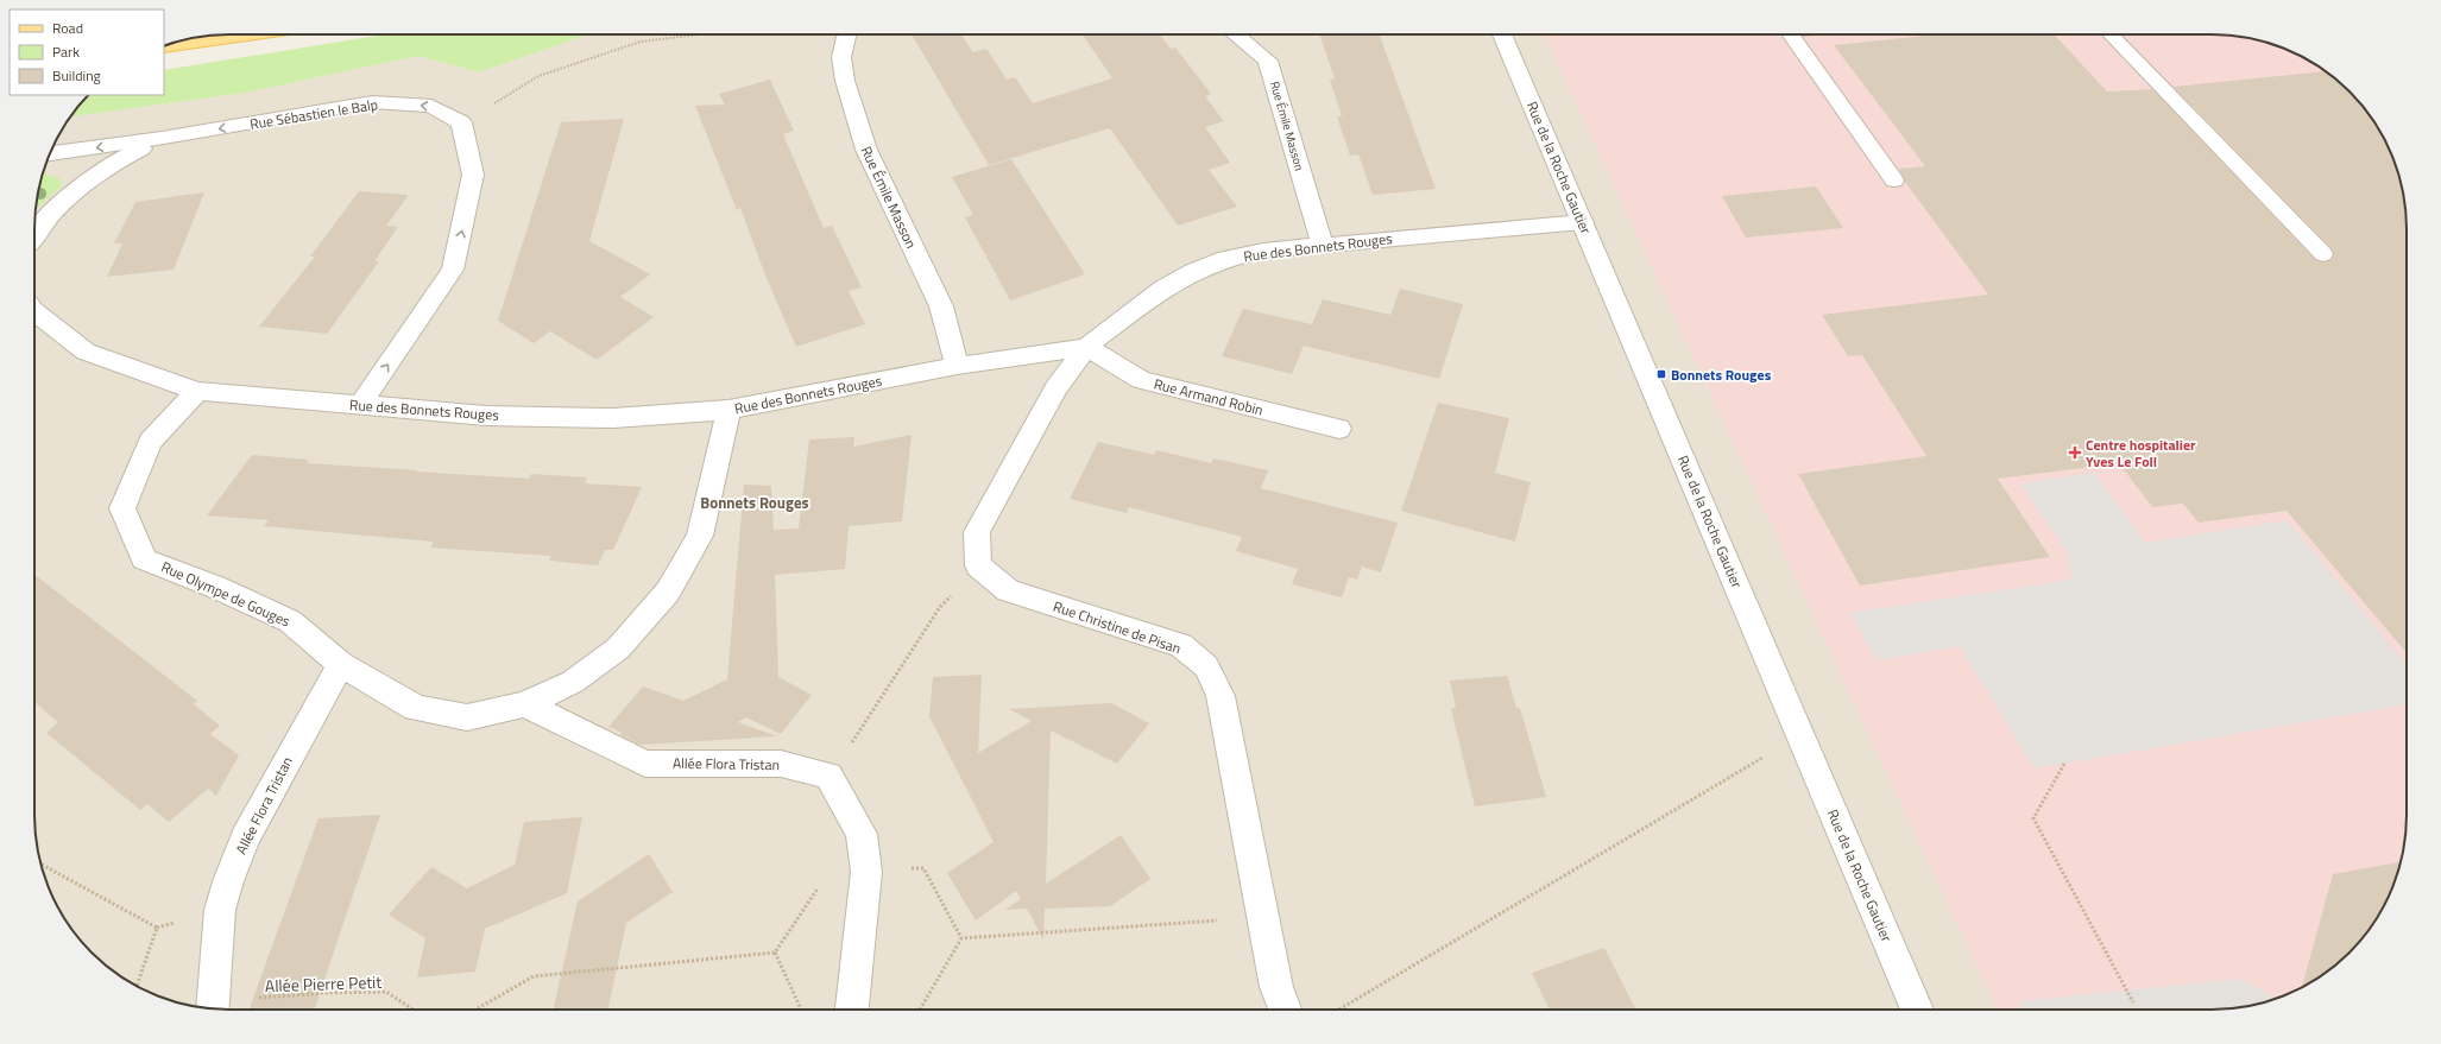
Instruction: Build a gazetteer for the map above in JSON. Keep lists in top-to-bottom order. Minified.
{"streets":{"street":["Rue Sébastien le Balp","Rue Émile Masson","Rue de la Roche Gautier","Rue des Bonnets Rouges","Rue Armand Robin","Rue Olympe de Gouges","Rue Christine de Pisan","Allée Flora Tristan"],"path":["Allée Pierre Petit"]},"crossings":[["Rue Émile Masson","Rue des Bonnets Rouges"],["Rue de la Roche Gautier","Rue des Bonnets Rouges"],["Rue des Bonnets Rouges","Rue Armand Robin"],["Rue des Bonnets Rouges","Rue Olympe de Gouges"],["Rue Olympe de Gouges","Allée Flora Tristan"],["Allée Flora Tristan","Allée Pierre Petit"]],"one_way":["Rue Sébastien le Balp"],"districts":["Bonnets Rouges"],"places":{"transit":["Bonnets Rouges"],"health":["Centre hospitalier Yves Le Foll"]},"legend":["Road","Park","Building"]}
